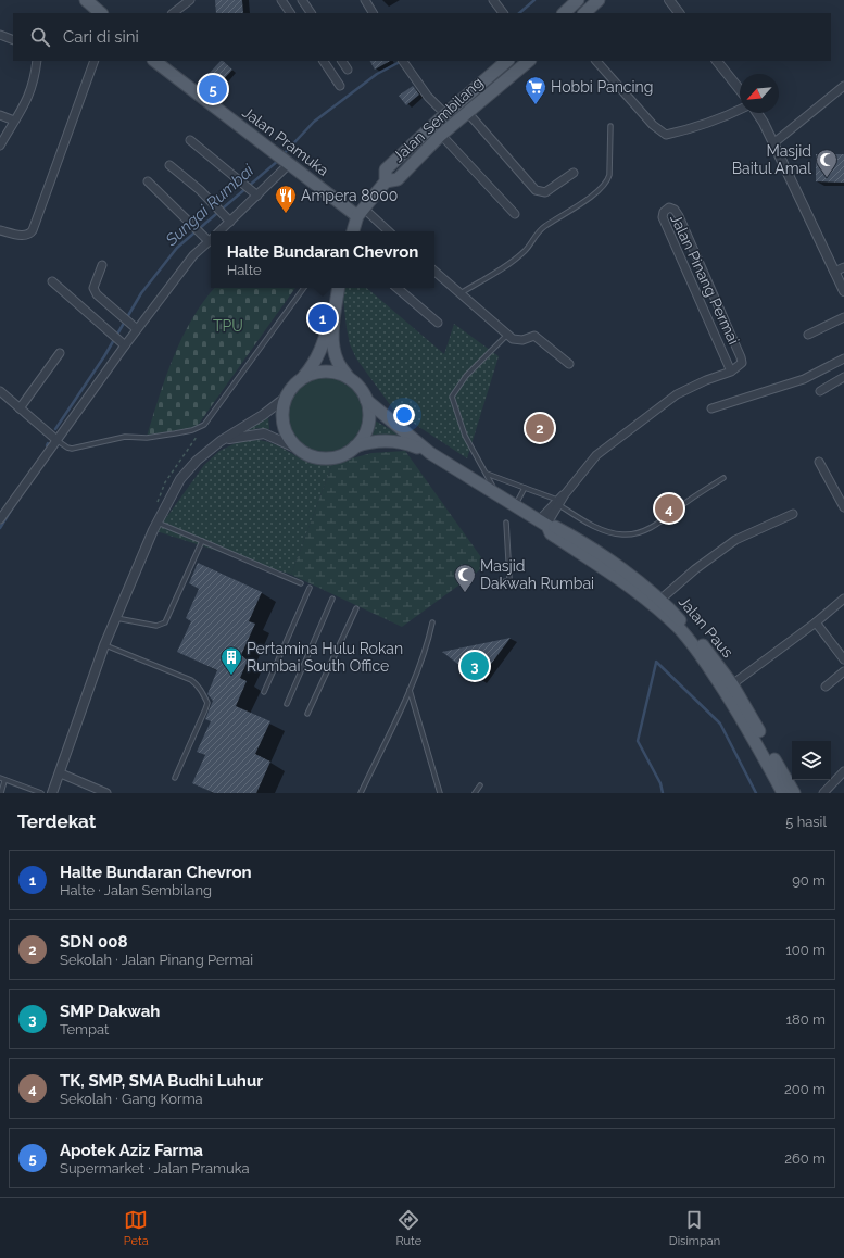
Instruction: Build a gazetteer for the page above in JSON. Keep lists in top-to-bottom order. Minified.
{"streets":{"main road":["Jalan Sembilang","Jalan Pramuka","Jalan Paus"],"street":["Jalan Pinang Permai"]},"crossings":[["Jalan Sembilang","Jalan Pramuka"]],"water":["Sungai Rumbai"],"parks":["TPU"],"places":{"supermarket":["Hobbi Pancing"],"mosque":["Masjid Baitul Amal","Masjid Dakwah Rumbai"],"restaurant":["Ampera 8000"],"building":["Pertamina Hulu Rokan Rumbai South Office"]},"north":"bottom left","page":{"search":"Cari di sini","pins":["5","1","2","4","3"],"popup":["Halte Bundaran Chevron","Halte"],"heading":["Terdekat","5 hasil"],"list":[{"mark":"1","name":"Halte Bundaran Chevron","note":"Halte · Jalan Sembilang","value":"90 m"},{"mark":"2","name":"SDN 008","note":"Sekolah · Jalan Pinang Permai","value":"100 m"},{"mark":"3","name":"SMP Dakwah","note":"Tempat","value":"180 m"},{"mark":"4","name":"TK, SMP, SMA Budhi Luhur","note":"Sekolah · Gang Korma","value":"200 m"},{"mark":"5","name":"Apotek Aziz Farma","note":"Supermarket · Jalan Pramuka","value":"260 m"}],"nav":["Peta","Rute","Disimpan"]}}
